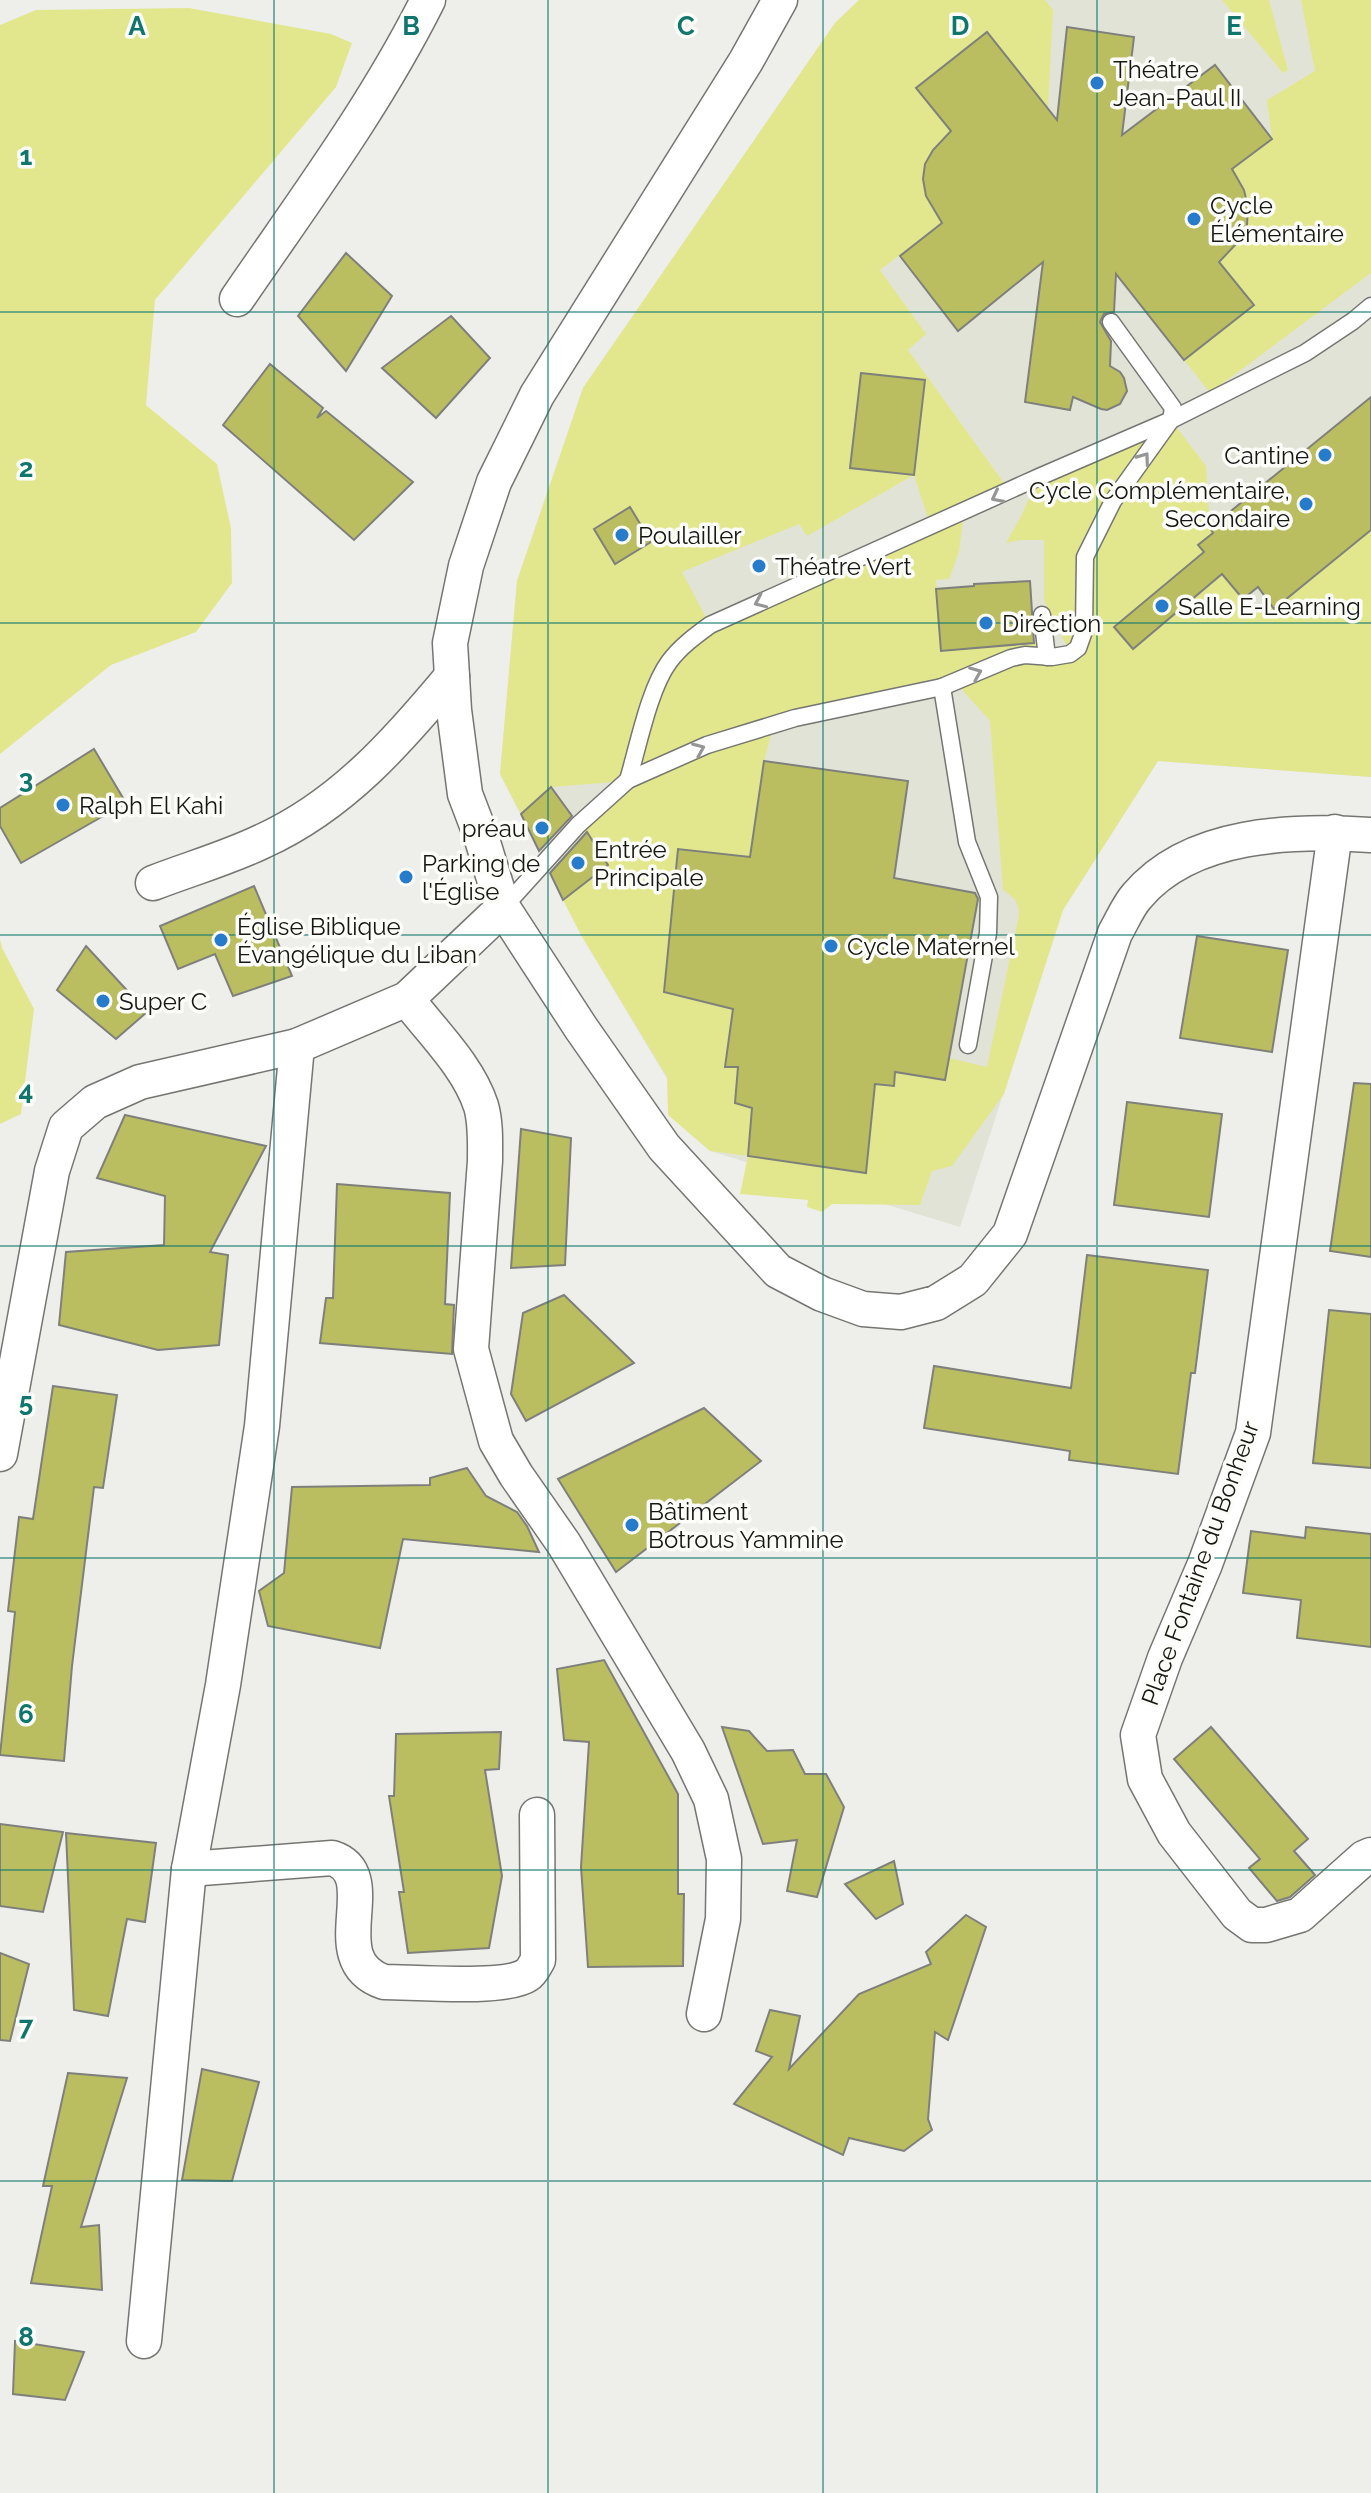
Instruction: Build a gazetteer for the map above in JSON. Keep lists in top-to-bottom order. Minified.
{"streets":{"street":["Place Fontaine du Bonheur"]},"places":["Théatre Jean-Paul II","Cycle Élémentaire","Cantine","Cycle Complémentaire, Secondaire","Poulailler","Théatre Vert","Salle E-Learning","Diréction","Ralph El Kahi","préau","Entrée Principale","Parking de l'Église","Église Biblique Évangélique du Liban","Cycle Maternel","Super C","Bâtiment Botrous Yammine"],"grid":{"columns":["A","B","C","D","E"],"rows":["1","2","3","4","5","6","7","8"]}}
